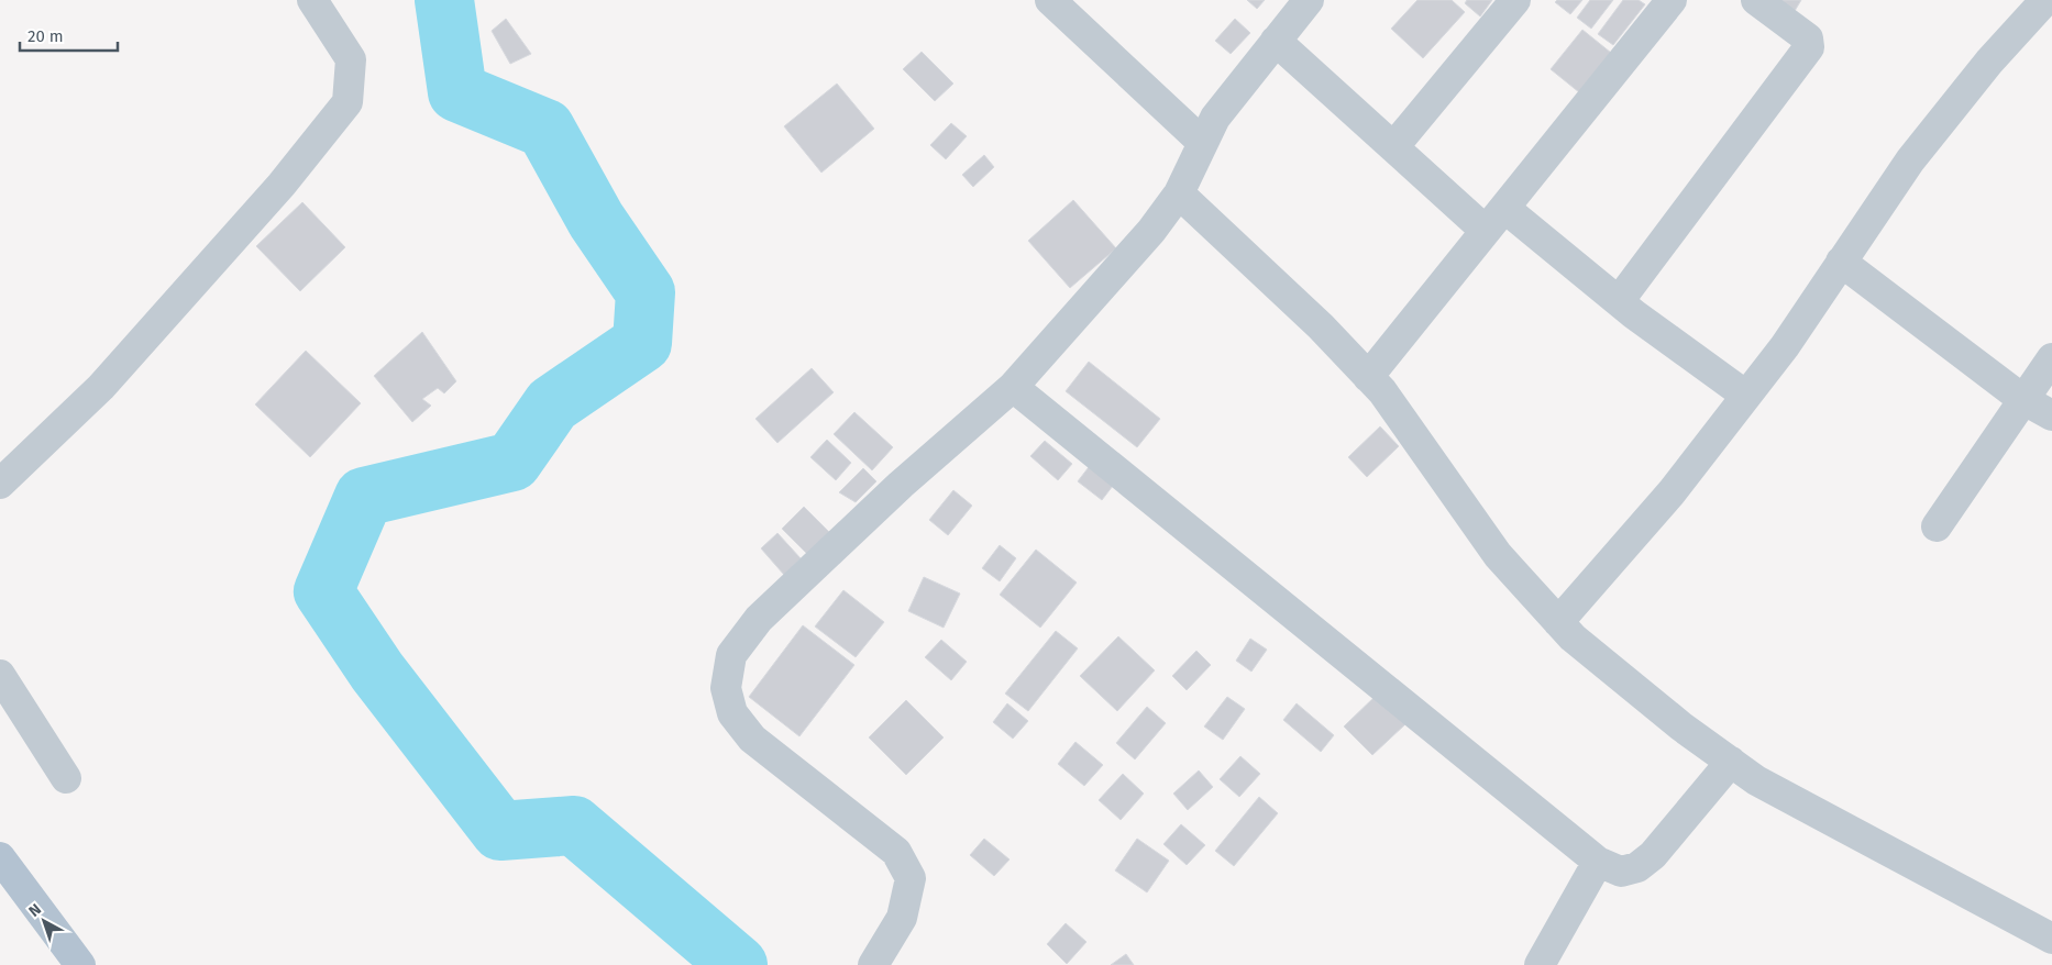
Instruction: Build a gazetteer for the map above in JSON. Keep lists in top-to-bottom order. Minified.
{"scale_bar":"20 m","north":"top left"}
